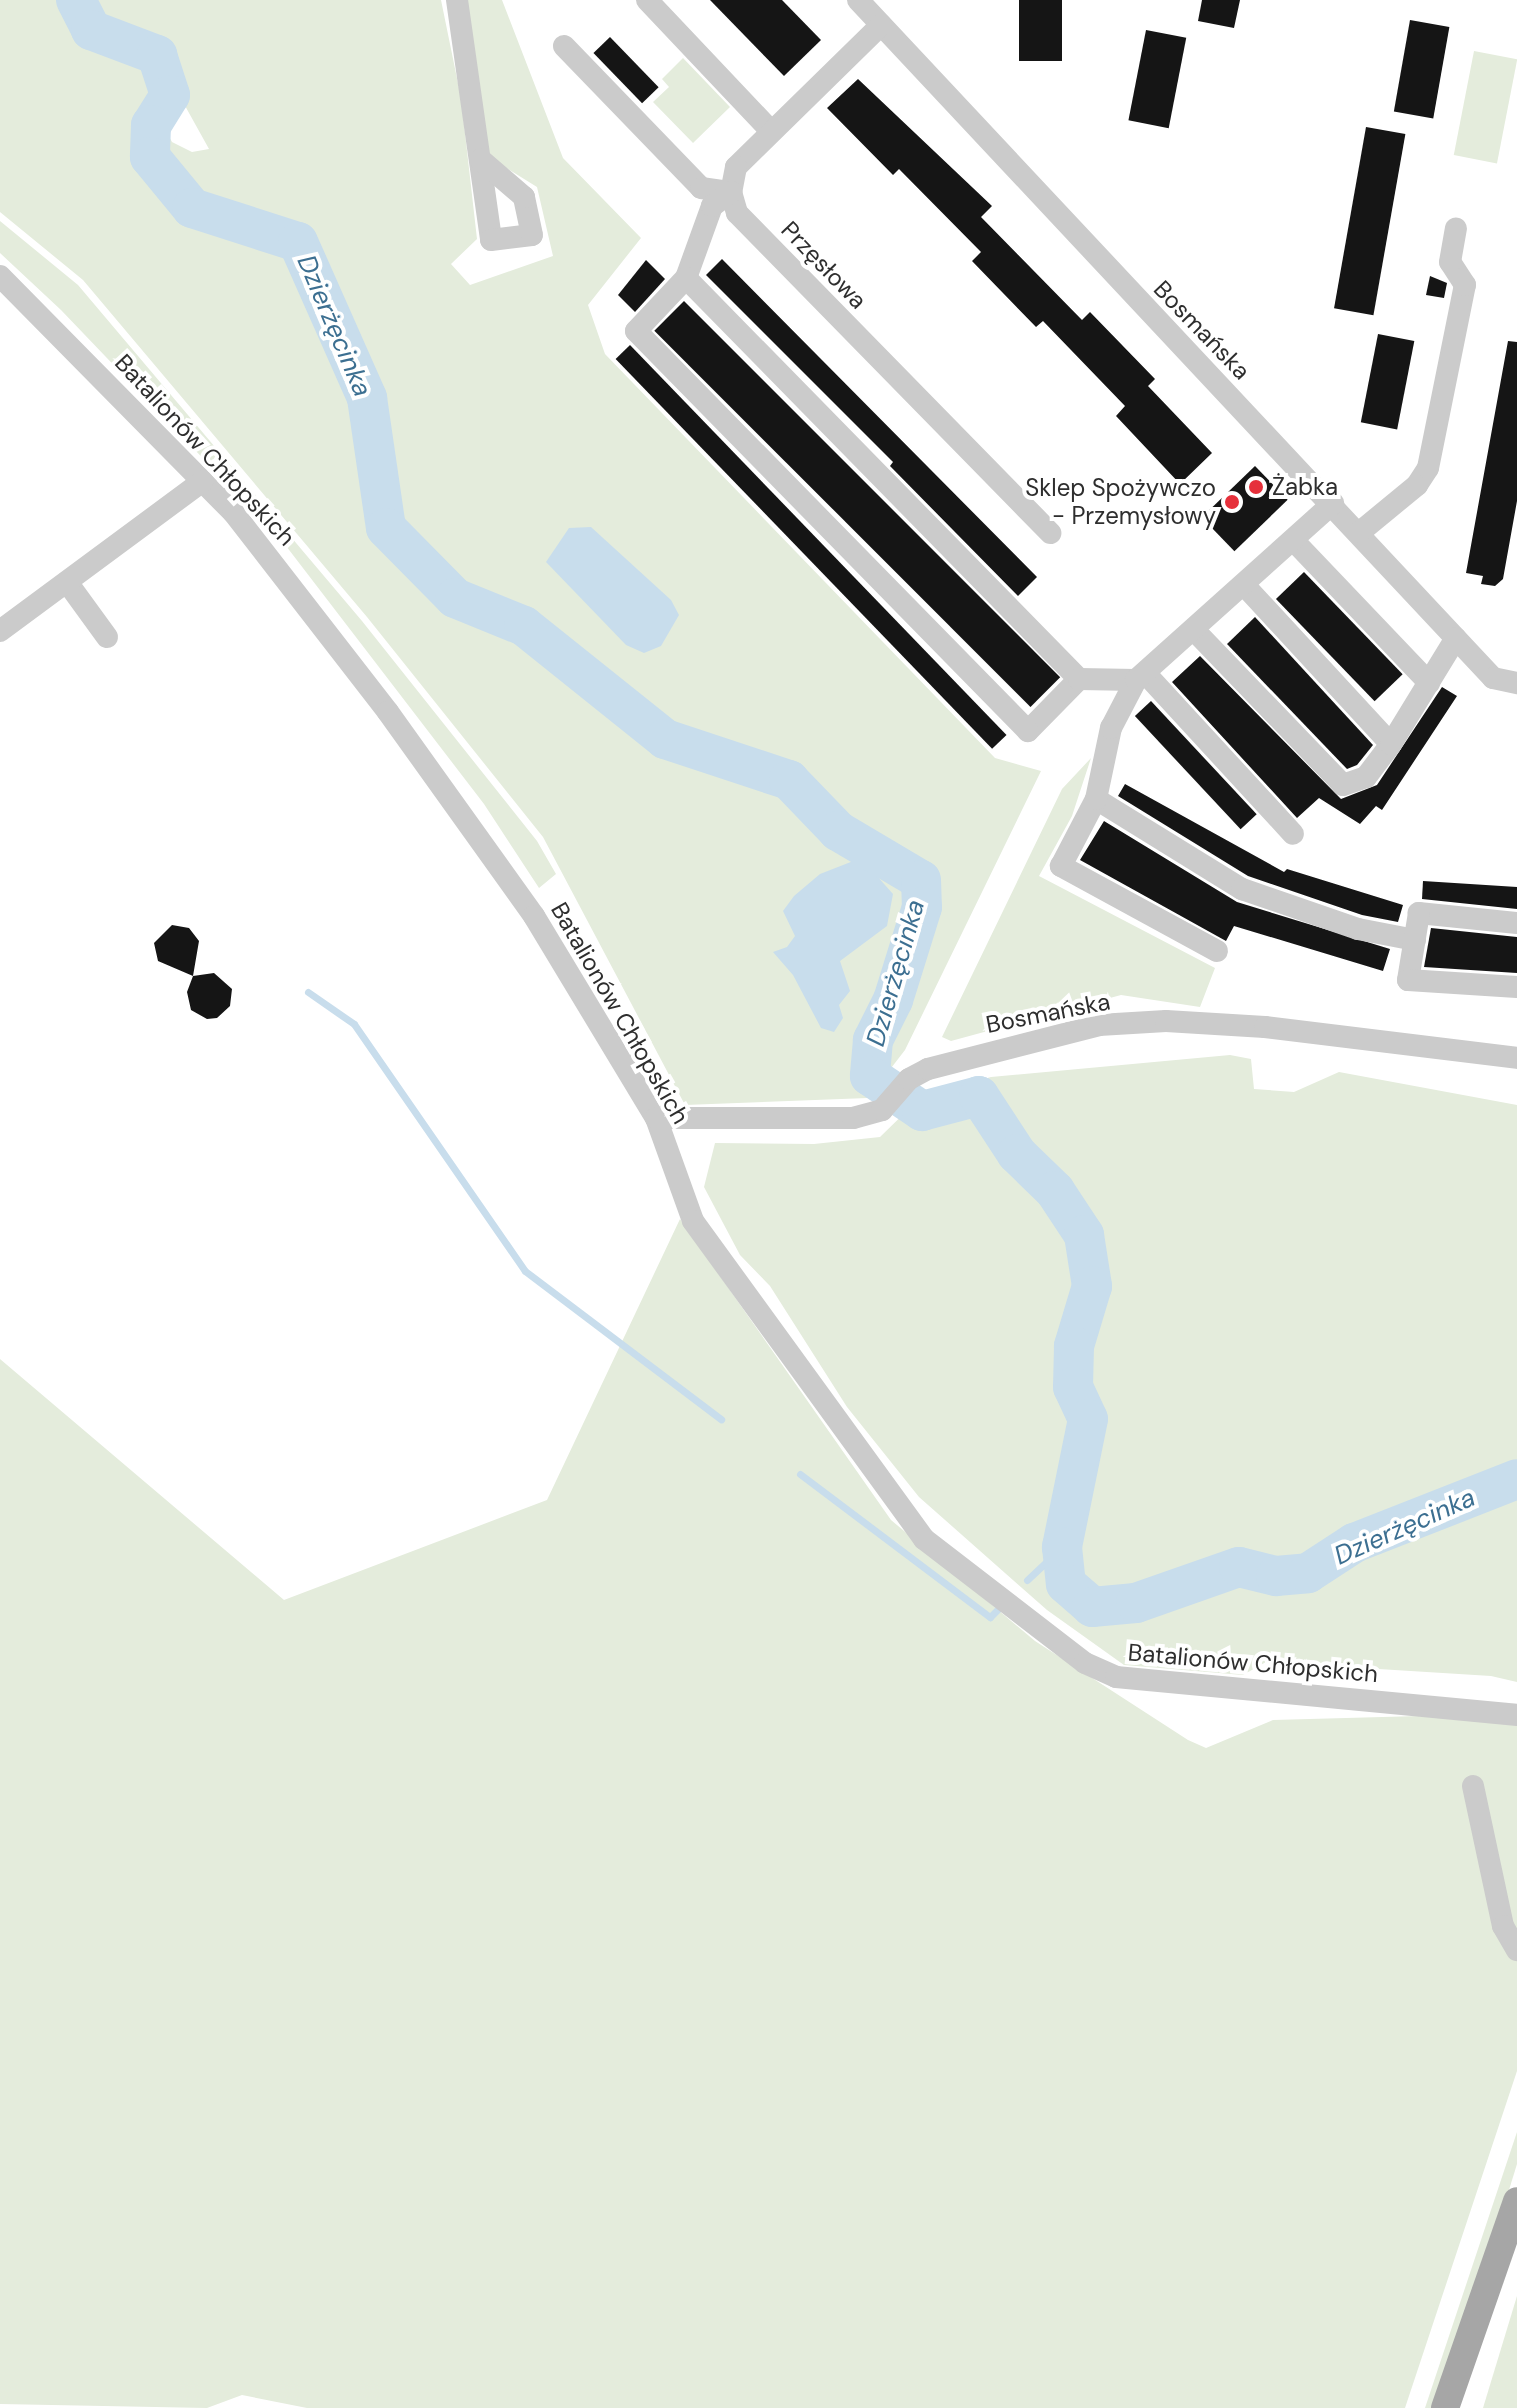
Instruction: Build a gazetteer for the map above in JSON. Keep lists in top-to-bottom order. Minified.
{"streets":{"street":["Przęsłowa","Bosmańska","Batalionów Chłopskich"]},"crossings":[["Bosmańska","Batalionów Chłopskich"]],"water":["Dzierżęcinka"],"places":["Żabka","Sklep Spożywczo - Przemysłowy"]}
